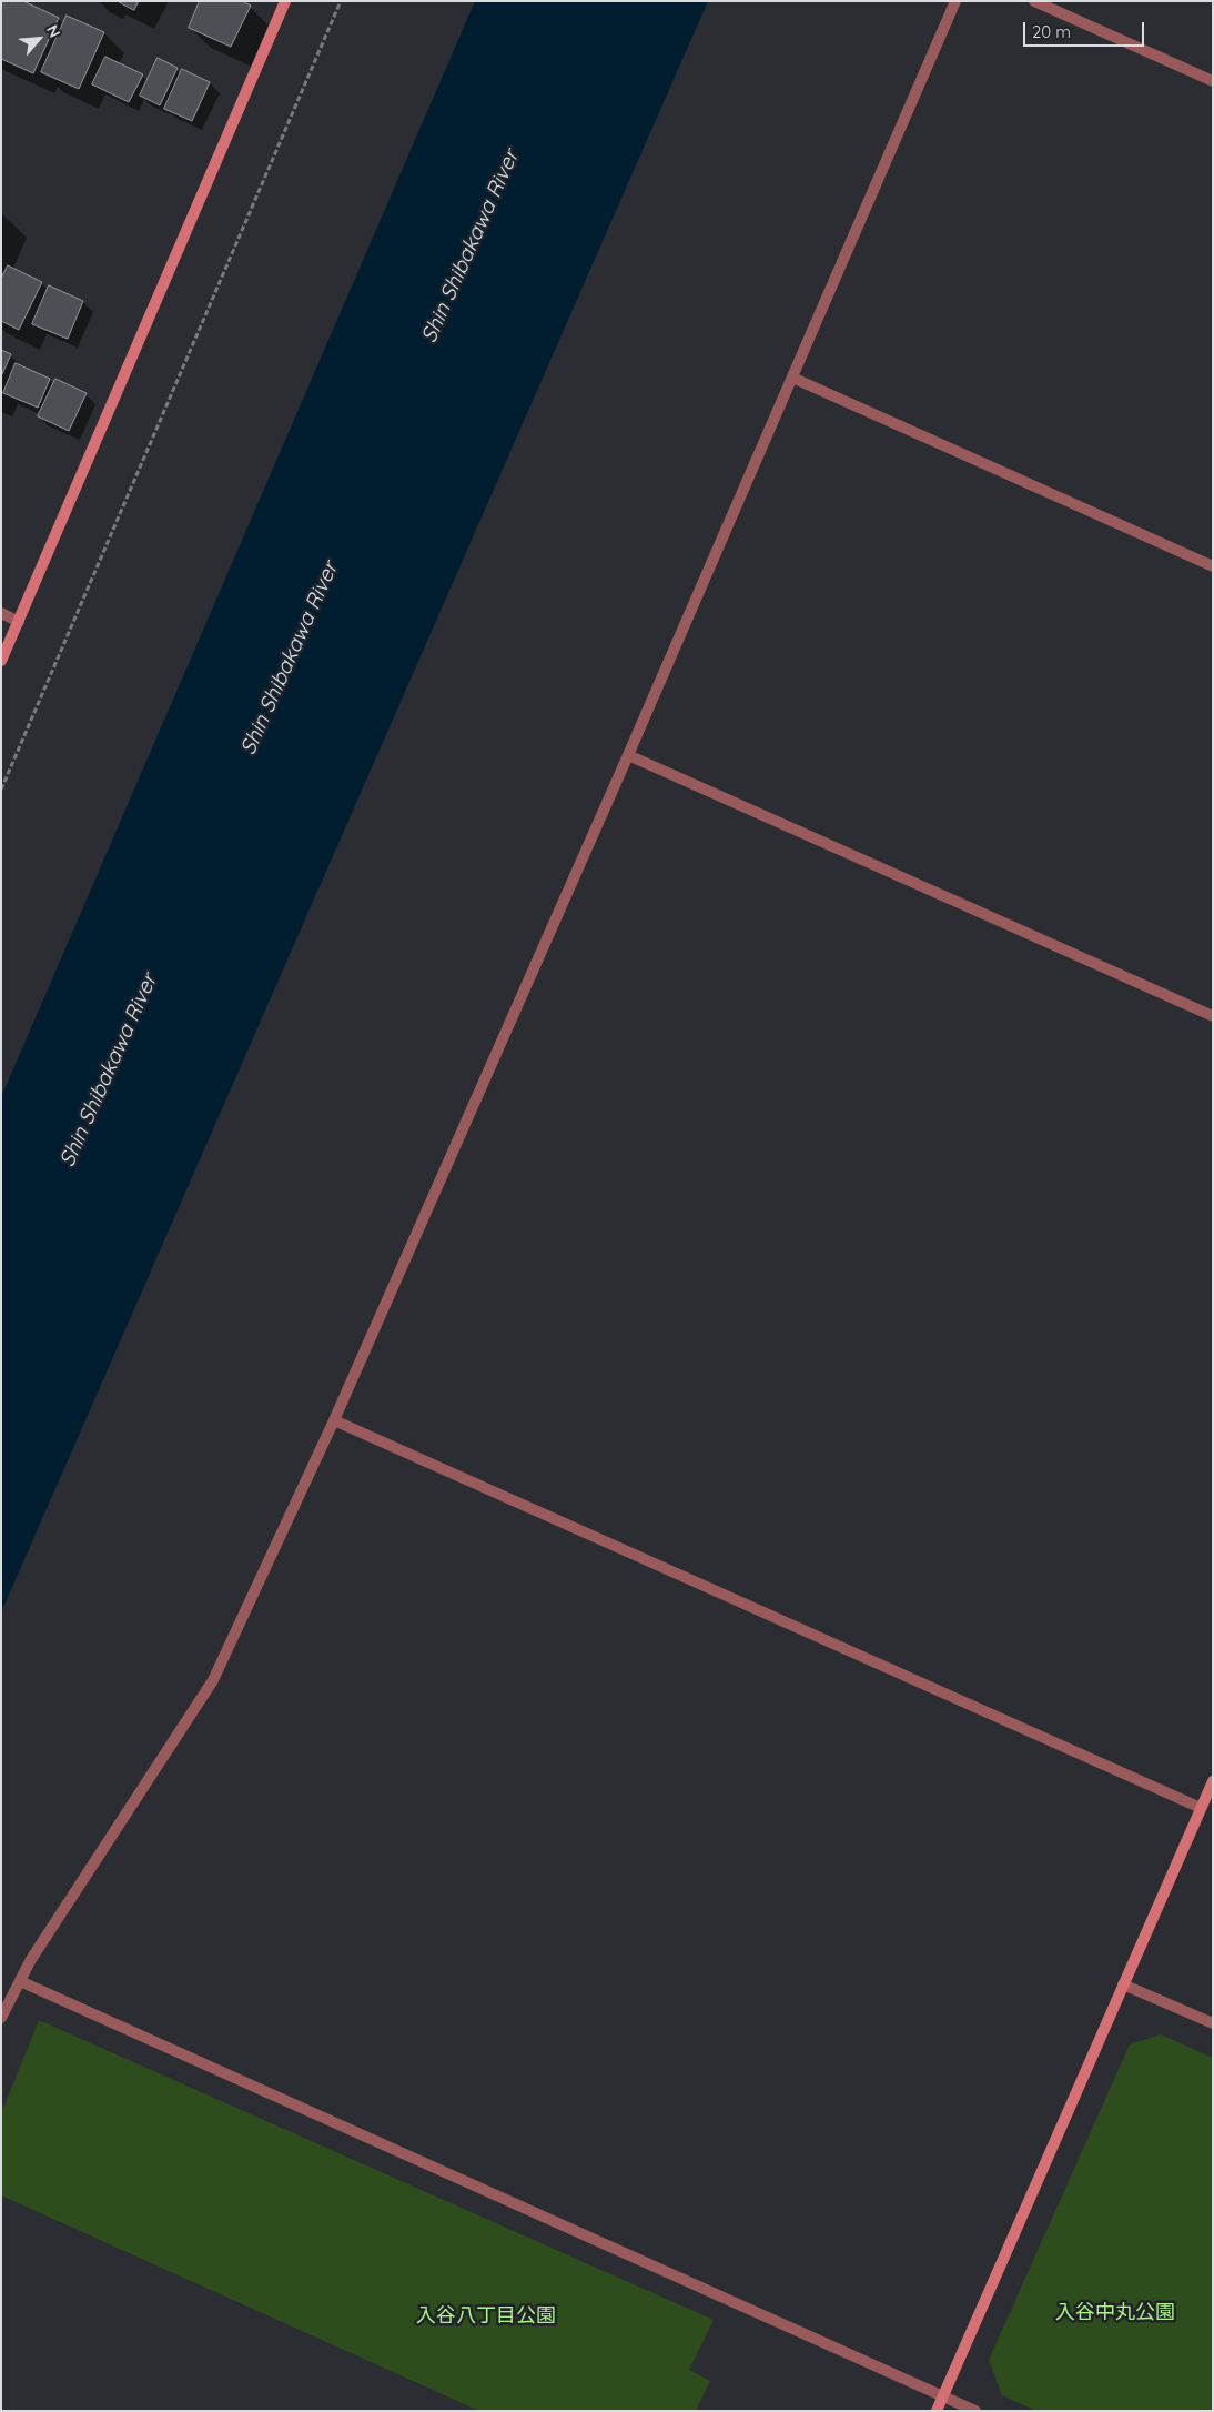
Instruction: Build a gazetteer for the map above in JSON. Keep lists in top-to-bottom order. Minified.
{"water":["Shin Shibakawa River"],"parks":["入谷中丸公園","入谷八丁目公園"],"scale_bar":"20 m","north":"top right"}
